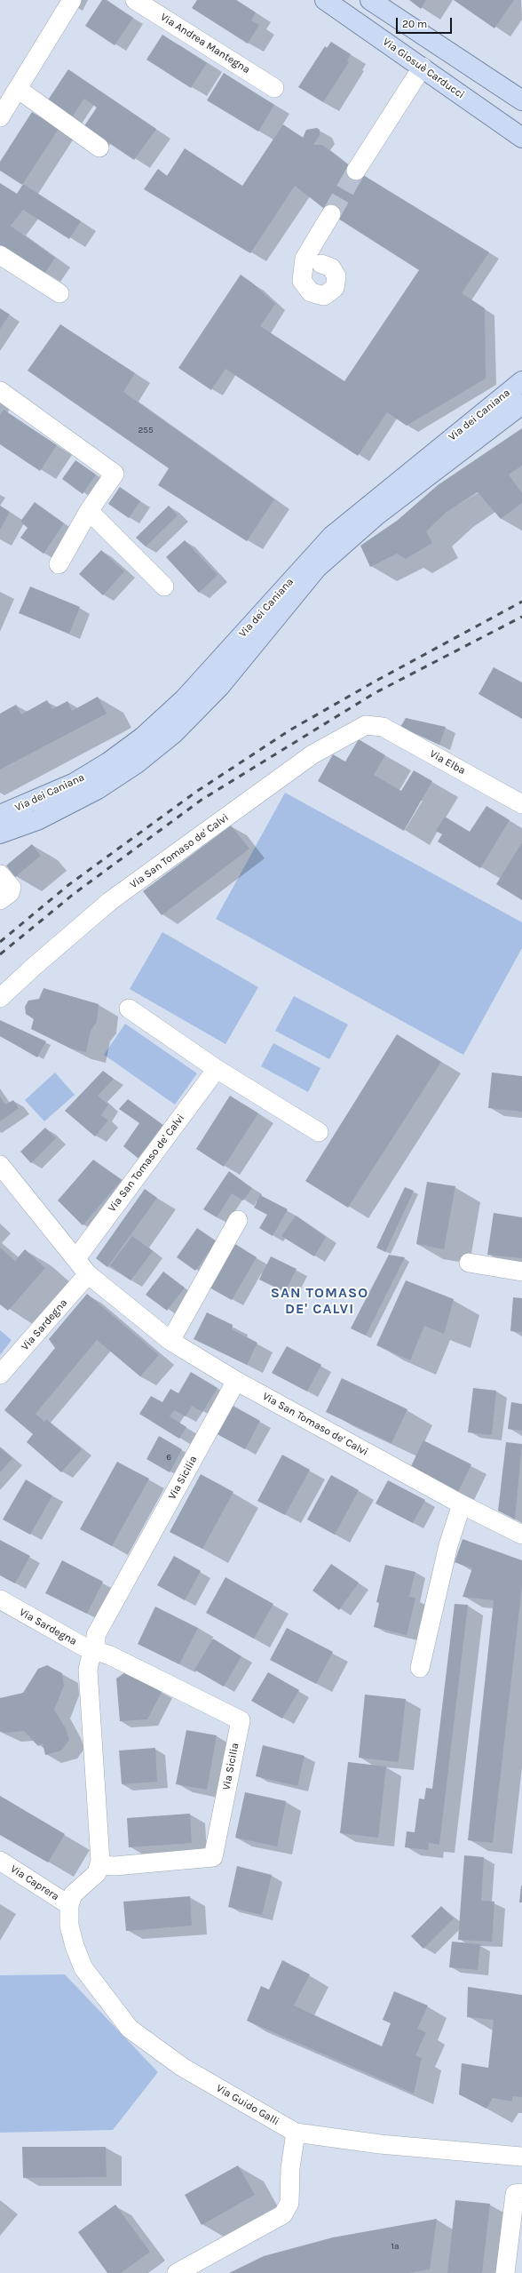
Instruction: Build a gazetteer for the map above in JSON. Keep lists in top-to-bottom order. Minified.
{"streets":{"main road":["Via Giosuè Carducci","Via dei Caniana"],"street":["Via Andrea Mantegna","Via Elba","Via San Tomaso de' Calvi","Via Sardegna","Via Sicilia","Via Caprera","Via Guido Galli"]},"crossings":[["Via Elba","Via San Tomaso de' Calvi"],["Via San Tomaso de' Calvi","Via Sardegna"],["Via San Tomaso de' Calvi","Via Sicilia"],["Via Sardegna","Via Sicilia"],["Via Caprera","Via Guido Galli"]],"districts":["SAN TOMASO DE' CALVI"],"house_numbers":["255","6","1a"],"scale_bar":"20 m"}
